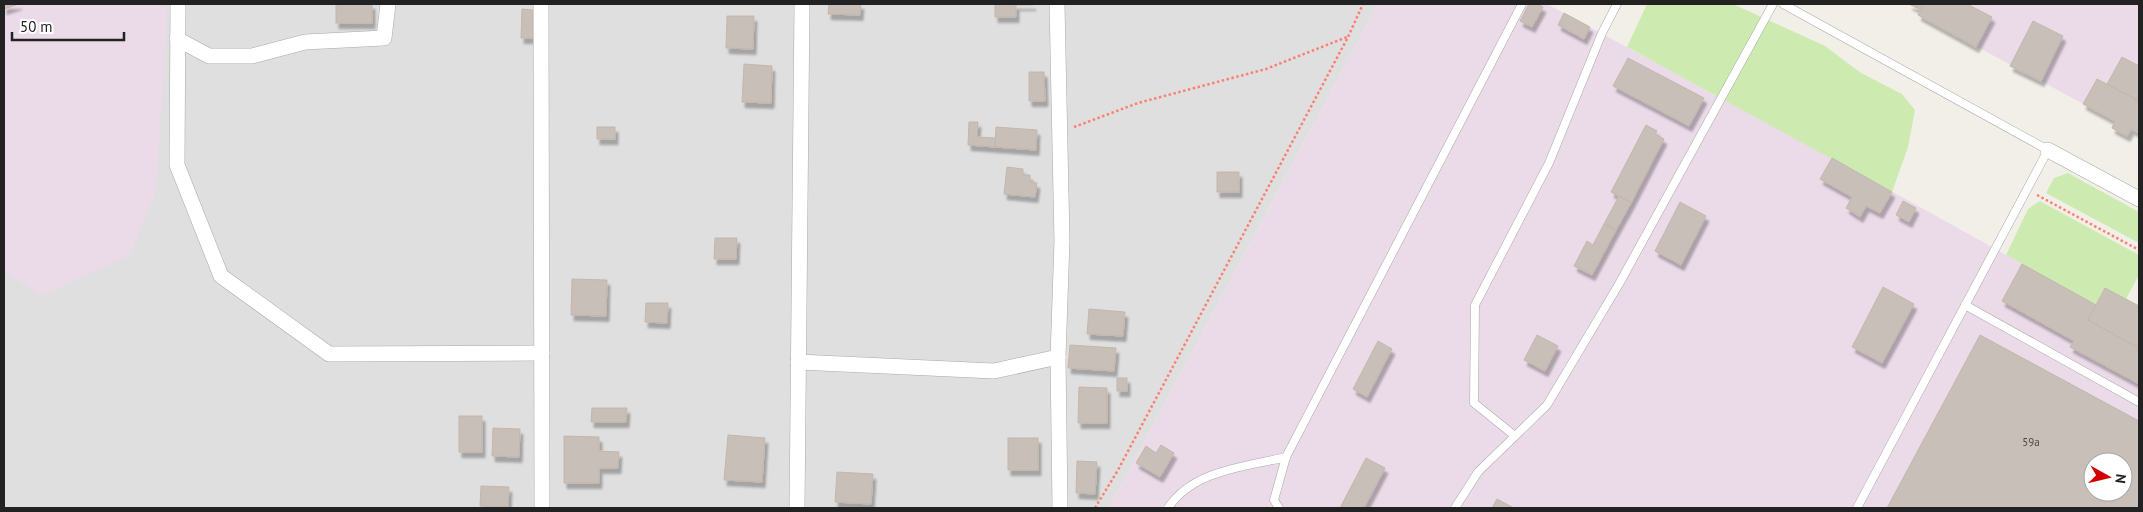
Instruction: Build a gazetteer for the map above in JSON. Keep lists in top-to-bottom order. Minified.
{"house_numbers":["59а"],"scale_bar":"50 m","north":"right"}
